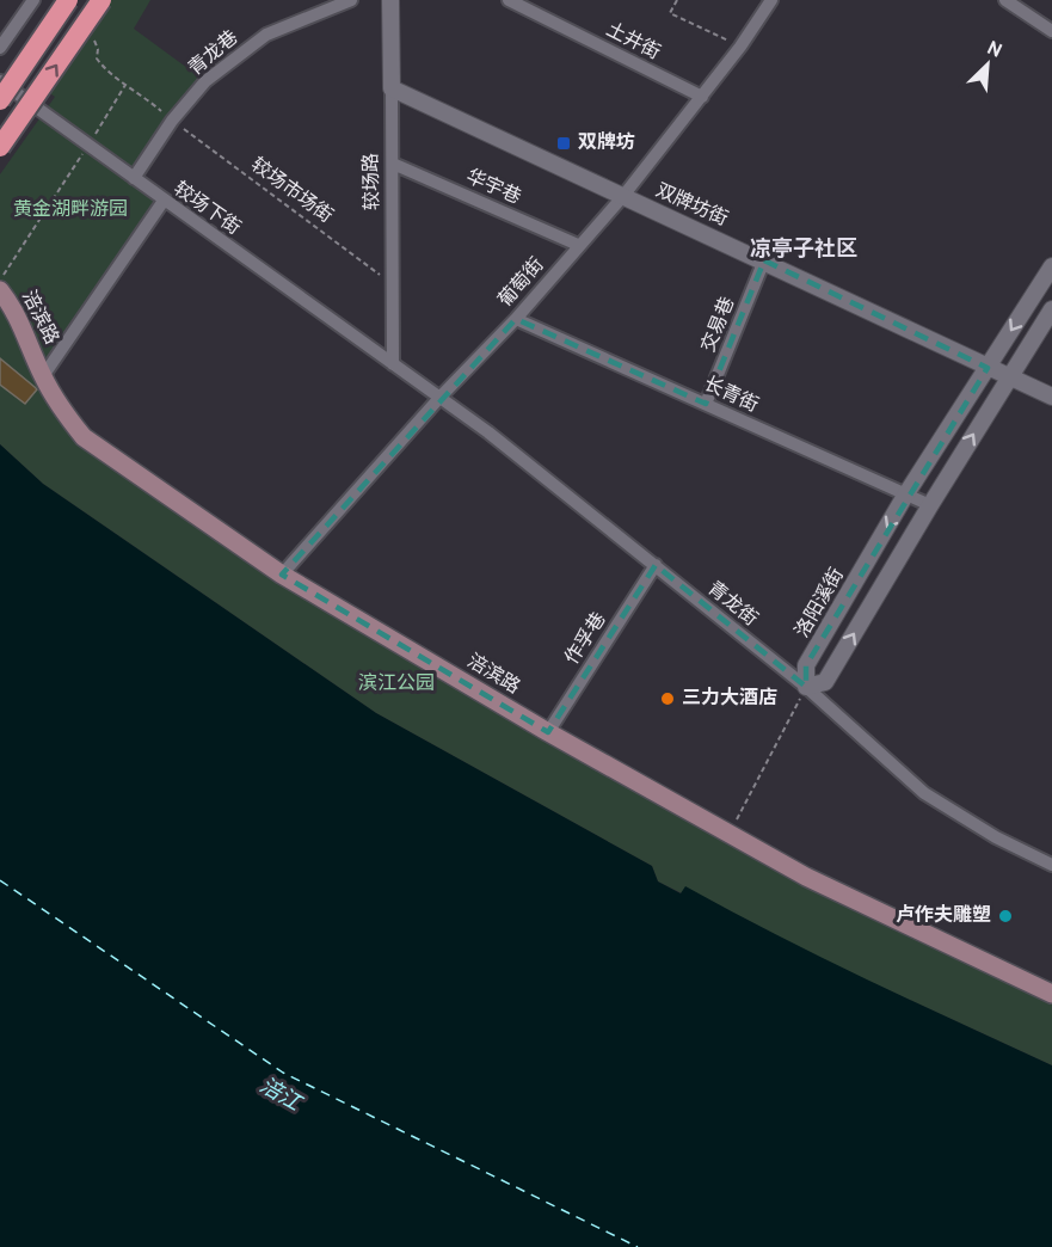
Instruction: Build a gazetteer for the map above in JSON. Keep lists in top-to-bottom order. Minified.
{"streets":{"main road":["涪滨路"],"street":["土井街","青龙巷","较场路","华宇巷","双牌坊街","较场下街","葡萄街","交易巷","长青街","洛阳溪街","青龙街","作孚巷"],"path":["较场市场街"]},"crossings":[["土井街","葡萄街"],["青龙巷","较场市场街"],["青龙巷","较场下街"],["较场路","华宇巷"],["较场路","较场市场街"],["较场路","双牌坊街"],["较场路","较场下街"],["较场路","青龙街"],["华宇巷","葡萄街"],["双牌坊街","葡萄街"],["双牌坊街","交易巷"],["双牌坊街","洛阳溪街"],["较场下街","青龙街"],["葡萄街","涪滨路"],["葡萄街","长青街"],["葡萄街","青龙街"],["涪滨路","作孚巷"],["交易巷","长青街"],["长青街","洛阳溪街"],["洛阳溪街","青龙街"],["青龙街","作孚巷"]],"districts":["凉亭子社区"],"water":["涪江"],"parks":["黄金湖畔游园","滨江公园"],"places":{"transit":["双牌坊"],"other":["三力大酒店","卢作夫雕塑"]},"north":"top right"}
